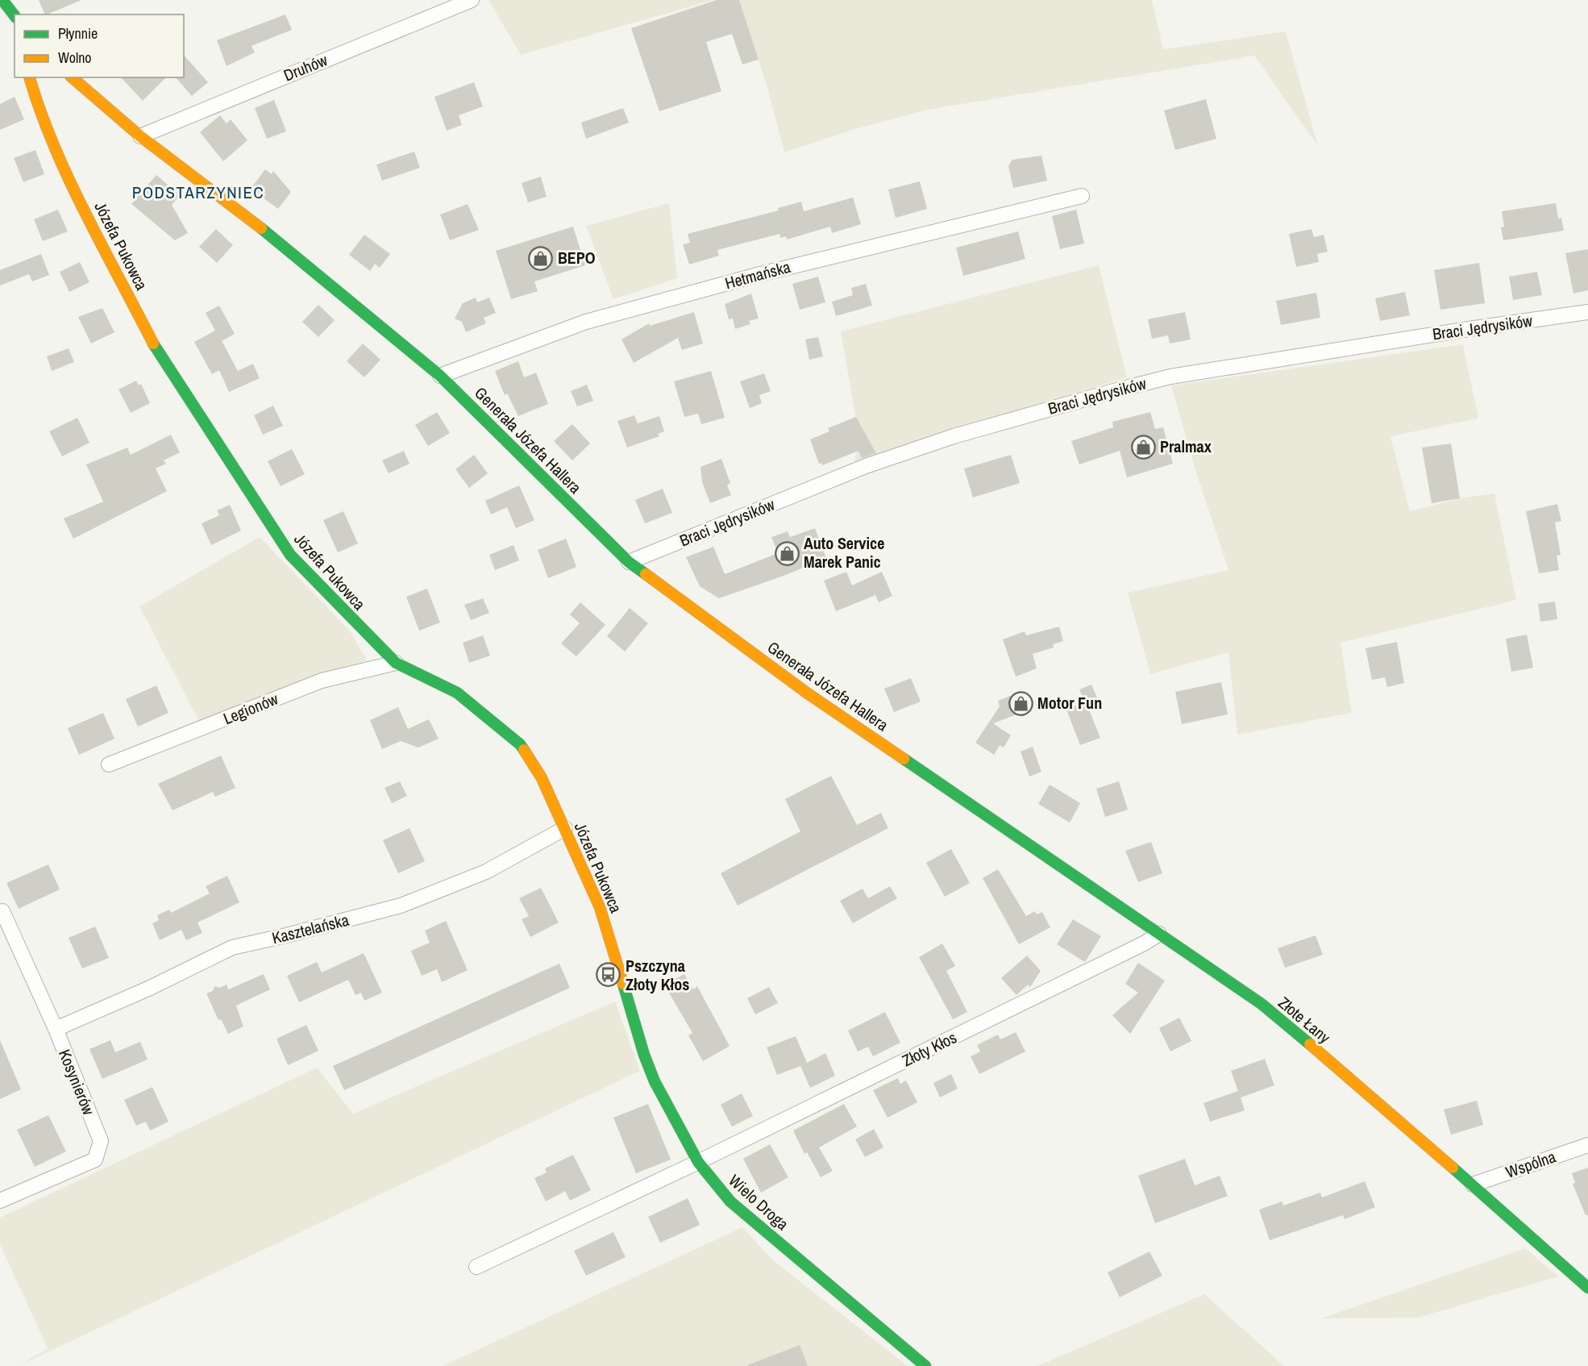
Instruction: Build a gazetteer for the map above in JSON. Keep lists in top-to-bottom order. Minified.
{"streets":{"street":["Druhów","Józefa Pukowca","Hetmańska","Braci Jędrysików","Generała Józefa Hallera","Legionów","Kasztelańska","Złote Łany","Złoty Kłos","Kosynierów","Wspólna","Wielo Droga"]},"crossings":[["Druhów","Generała Józefa Hallera"],["Józefa Pukowca","Legionów"],["Józefa Pukowca","Kasztelańska"],["Józefa Pukowca","Wielo Droga"],["Hetmańska","Generała Józefa Hallera"],["Braci Jędrysików","Generała Józefa Hallera"],["Generała Józefa Hallera","Złote Łany"],["Kasztelańska","Kosynierów"],["Złote Łany","Złoty Kłos"],["Złote Łany","Wspólna"],["Złoty Kłos","Wielo Droga"]],"districts":["PODSTARZYNIEC"],"places":{"shop":["BEPO","Pralmax","Auto Service Marek Panic","Motor Fun"],"bus stop":["Pszczyna Złoty Kłos"]},"legend":["Płynnie","Wolno"]}
